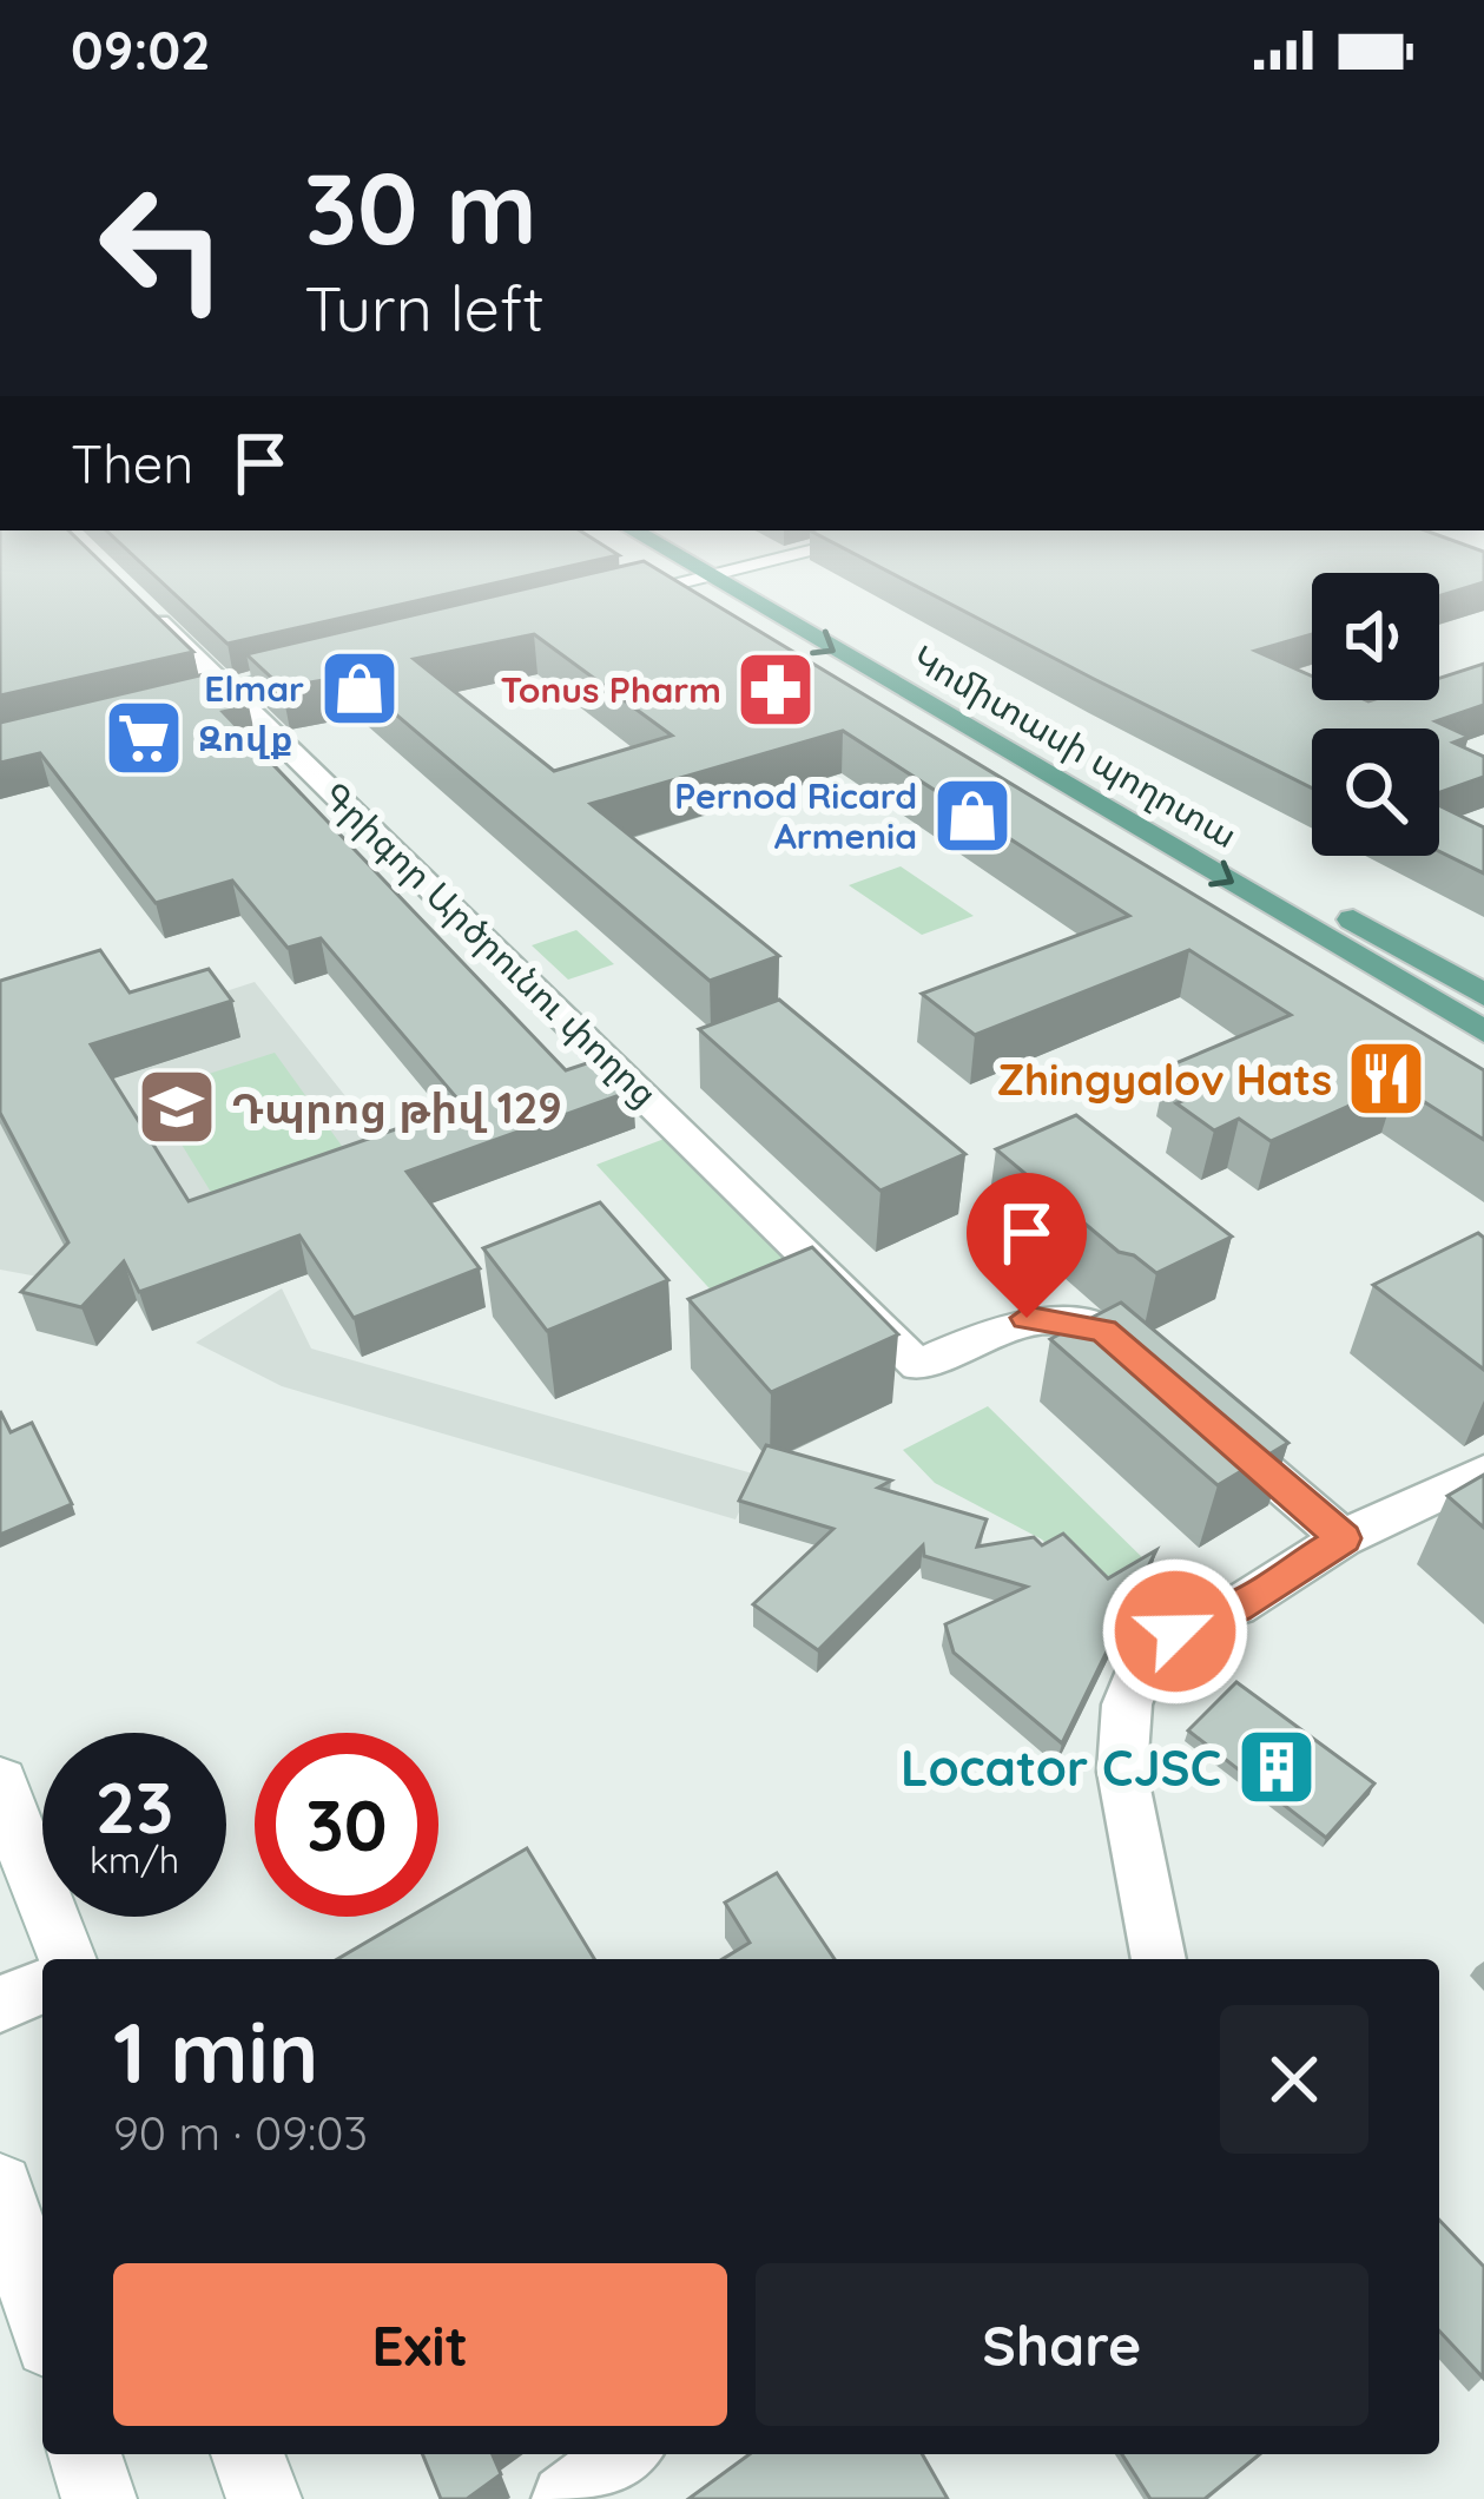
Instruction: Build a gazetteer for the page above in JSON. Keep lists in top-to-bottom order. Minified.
{"streets":{"main road":["Կոմիտասի պողոտա"],"street":["Գրիգոր Արծրունու փողոց"]},"places":{"shop":["Elmar","Pernod Ricard Armenia"],"pharmacy":["Tonus Pharm"],"supermarket":["Զովք"],"restaurant":["Zhingyalov Hats"],"school or university":["Դպրոց թիվ 129"],"building":["Locator CJSC"]},"page":{"status":"09:02","turn":["30 m","Turn left"],"then":"Then","speed":"23 km/h","limit":"30","heading":["1 min","90 m · 09:03"],"buttons":["Exit","Share"]}}
